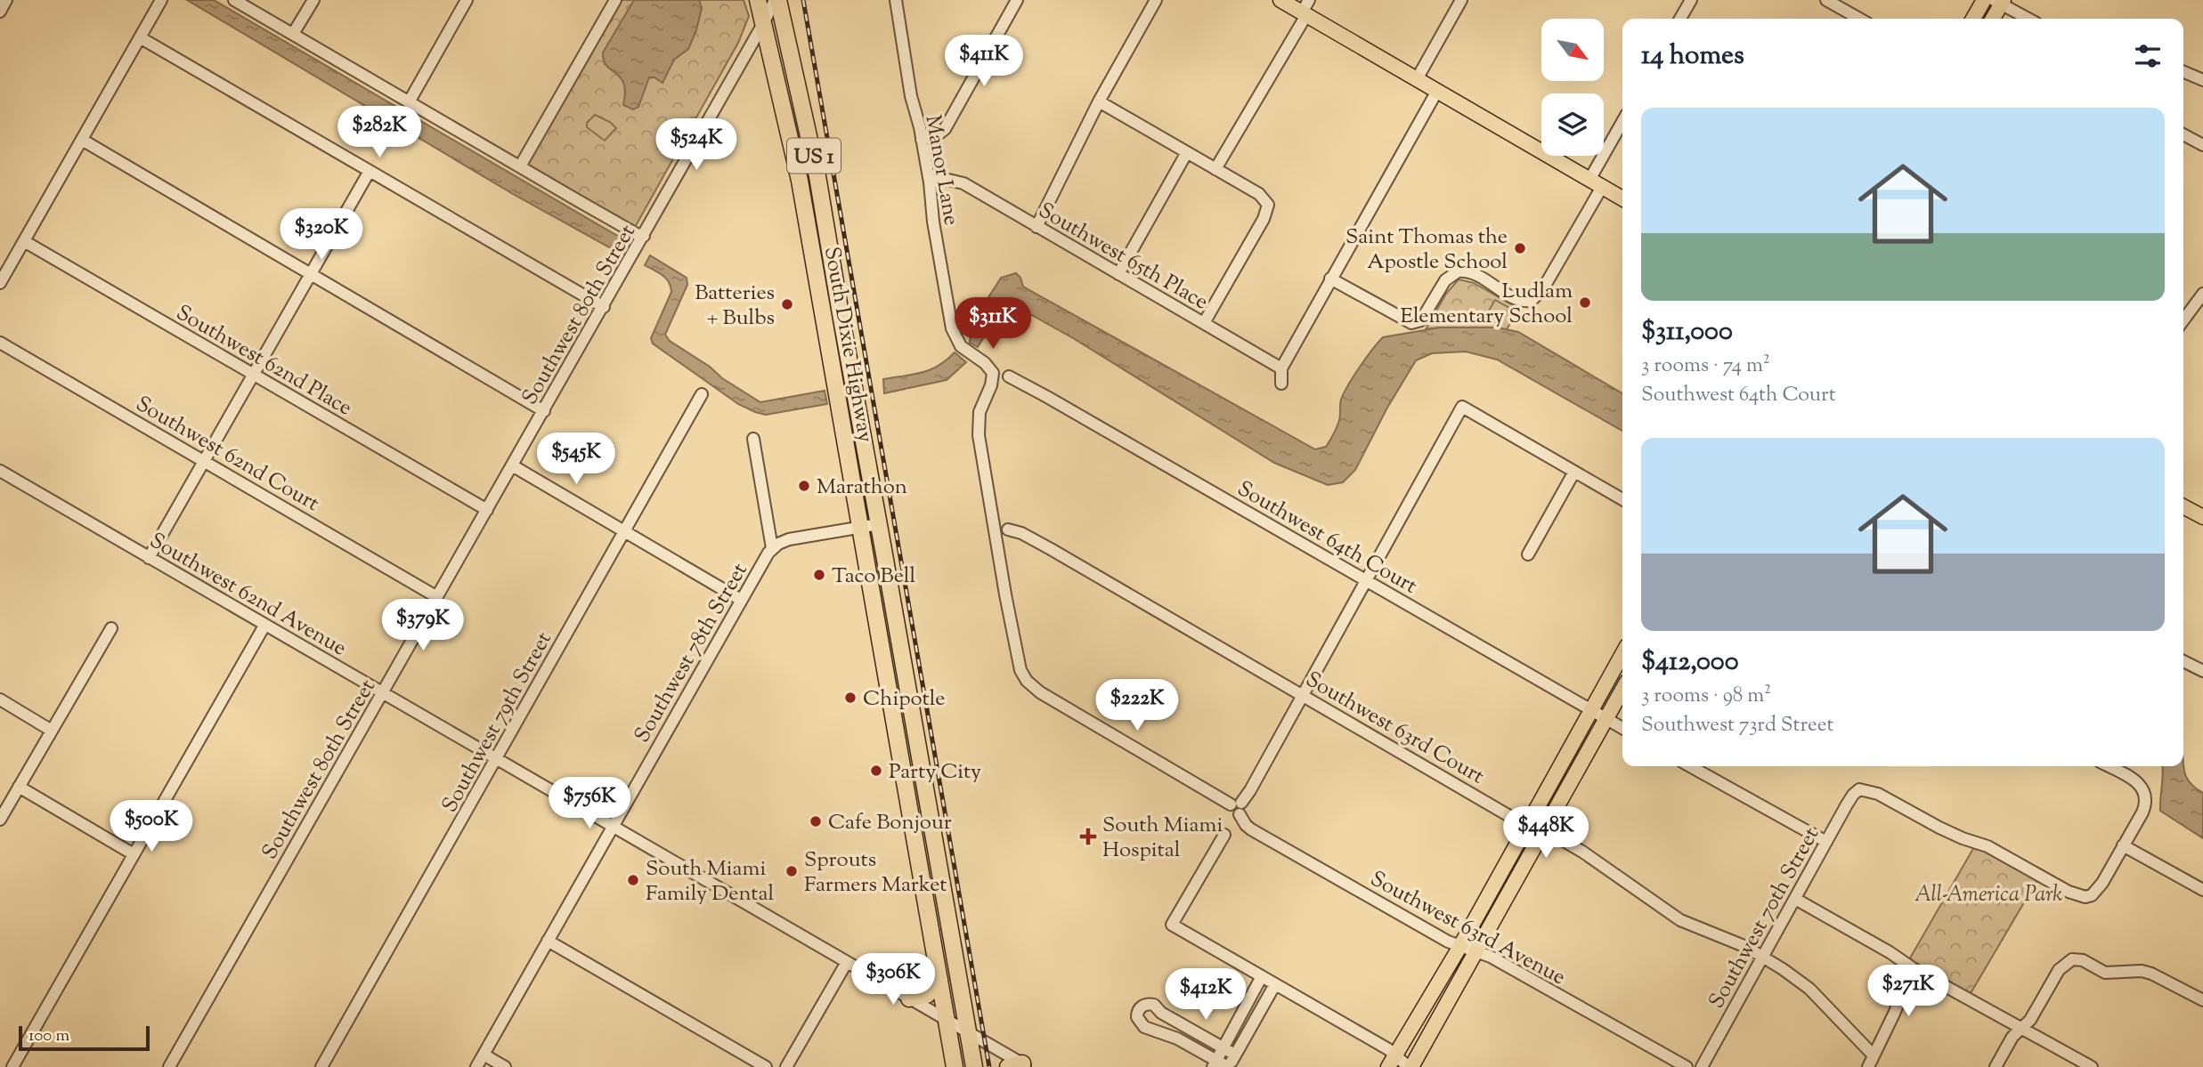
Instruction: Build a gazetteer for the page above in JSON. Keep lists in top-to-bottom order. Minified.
{"streets":{"highway":["US 1","South Dixie Highway"],"street":["Manor Lane","Southwest 65th Place","Southwest 80th Street","Southwest 62nd Place","Southwest 62nd Court","Southwest 64th Court","Southwest 62nd Avenue","Southwest 78th Street","Southwest 79th Street","Southwest 63rd Court","Southwest 70th Street","Southwest 63rd Avenue"]},"crossings":[["Manor Lane","Southwest 65th Place"],["Manor Lane","Southwest 63rd Avenue"],["Southwest 80th Street","South Dixie Highway"],["Southwest 80th Street","Southwest 62nd Place"],["Southwest 80th Street","Southwest 62nd Court"],["Southwest 80th Street","Southwest 62nd Avenue"],["South Dixie Highway","Southwest 62nd Avenue"],["South Dixie Highway","Southwest 78th Street"],["Southwest 62nd Avenue","Southwest 78th Street"],["Southwest 62nd Avenue","Southwest 79th Street"],["Southwest 63rd Court","Southwest 70th Street"]],"parks":["All-America Park"],"places":{"other":["Saint Thomas the Apostle School","Ludlam Elementary School","Batteries + Bulbs","Marathon","Taco Bell","Chipotle","Party City","Cafe Bonjour","Sprouts Farmers Market","South Miami Family Dental"],"health":["South Miami Hospital"]},"scale_bar":"100 m","north":"bottom right","page":{"heading":"14 homes","price":["$411K","$282K","$524K","$320K","$311K","$545K","$379K","$222K","$756K","$500K","$448K","$306K","$271K","$412K"],"list":[{"name":"$311,000","note":"3 rooms · 74 m² · Southwest 64th Court"},{"name":"$412,000","note":"3 rooms · 98 m² · Southwest 73rd Street"}],"scale":"100 m"}}
